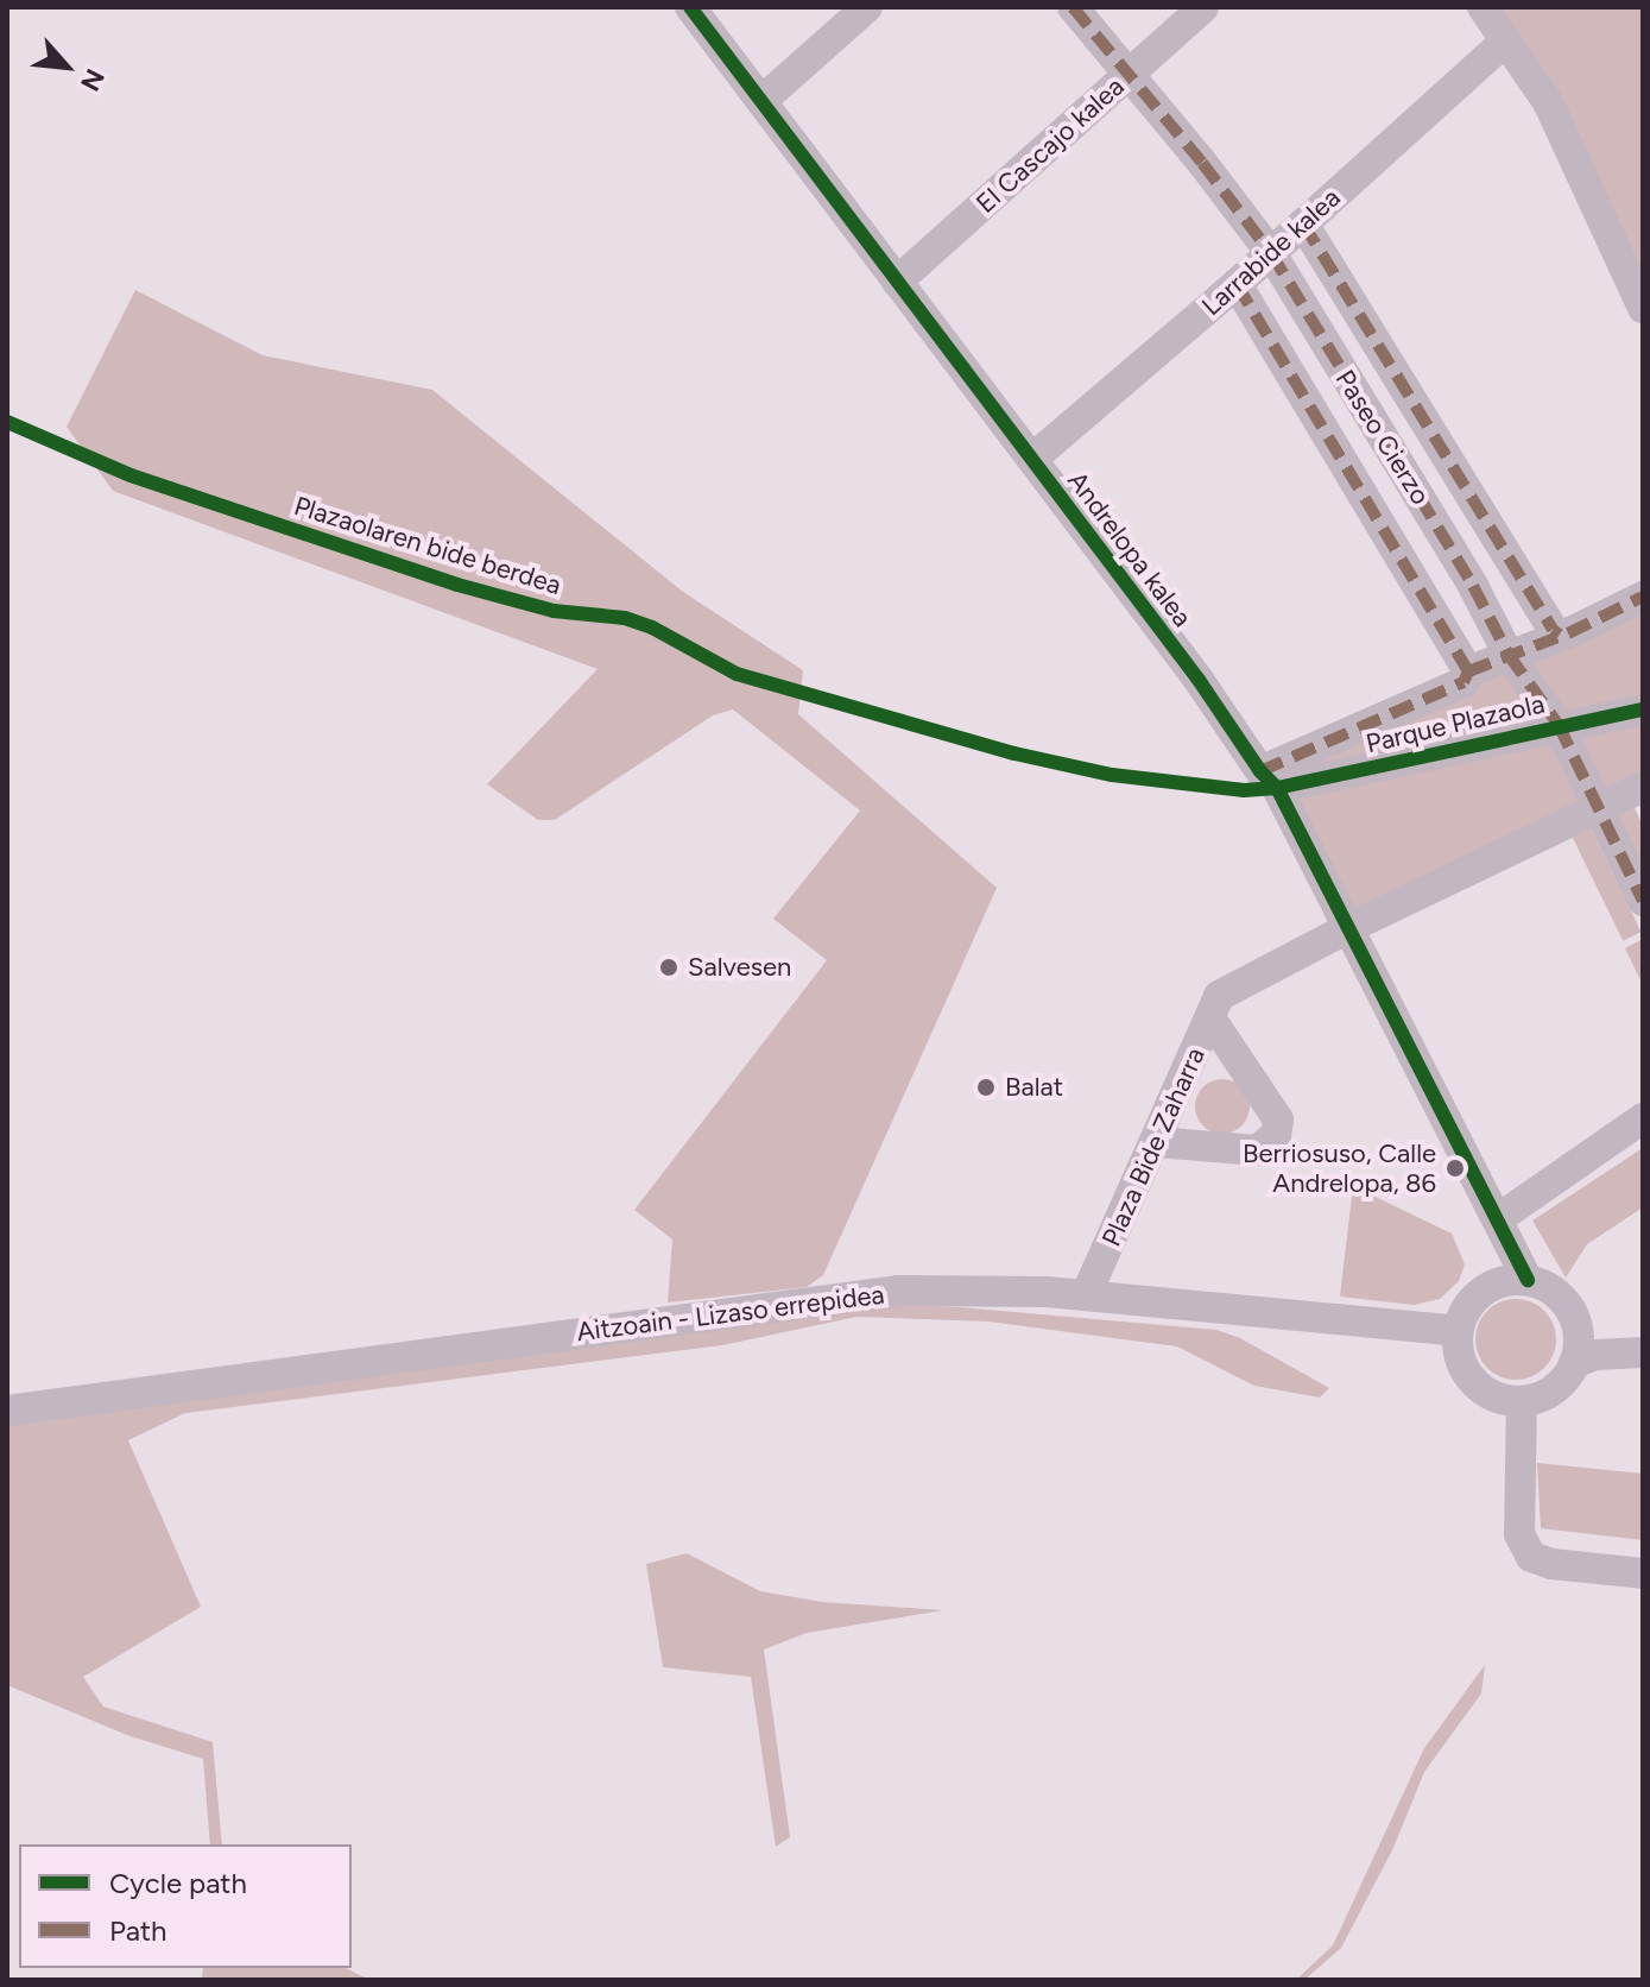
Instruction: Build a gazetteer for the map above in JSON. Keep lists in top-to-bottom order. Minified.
{"streets":{"street":["El Cascajo kalea","Larrabide kalea","Paseo Cierzo","Andrelopa kalea","Parque Plazaola","Plaza Bide Zaharra","Aitzoain - Lizaso errepidea"],"cycle path":["Plazaolaren bide berdea"]},"crossings":[["El Cascajo kalea","Paseo Cierzo"],["El Cascajo kalea","Andrelopa kalea"],["Larrabide kalea","Paseo Cierzo"],["Larrabide kalea","Andrelopa kalea"],["Paseo Cierzo","Parque Plazaola"],["Andrelopa kalea","Parque Plazaola"],["Andrelopa kalea","Aitzoain - Lizaso errepidea"],["Plaza Bide Zaharra","Aitzoain - Lizaso errepidea"]],"places":["Salvesen","Balat","Berriosuso, Calle Andrelopa, 86"],"legend":["Cycle path","Path"],"north":"bottom right"}
